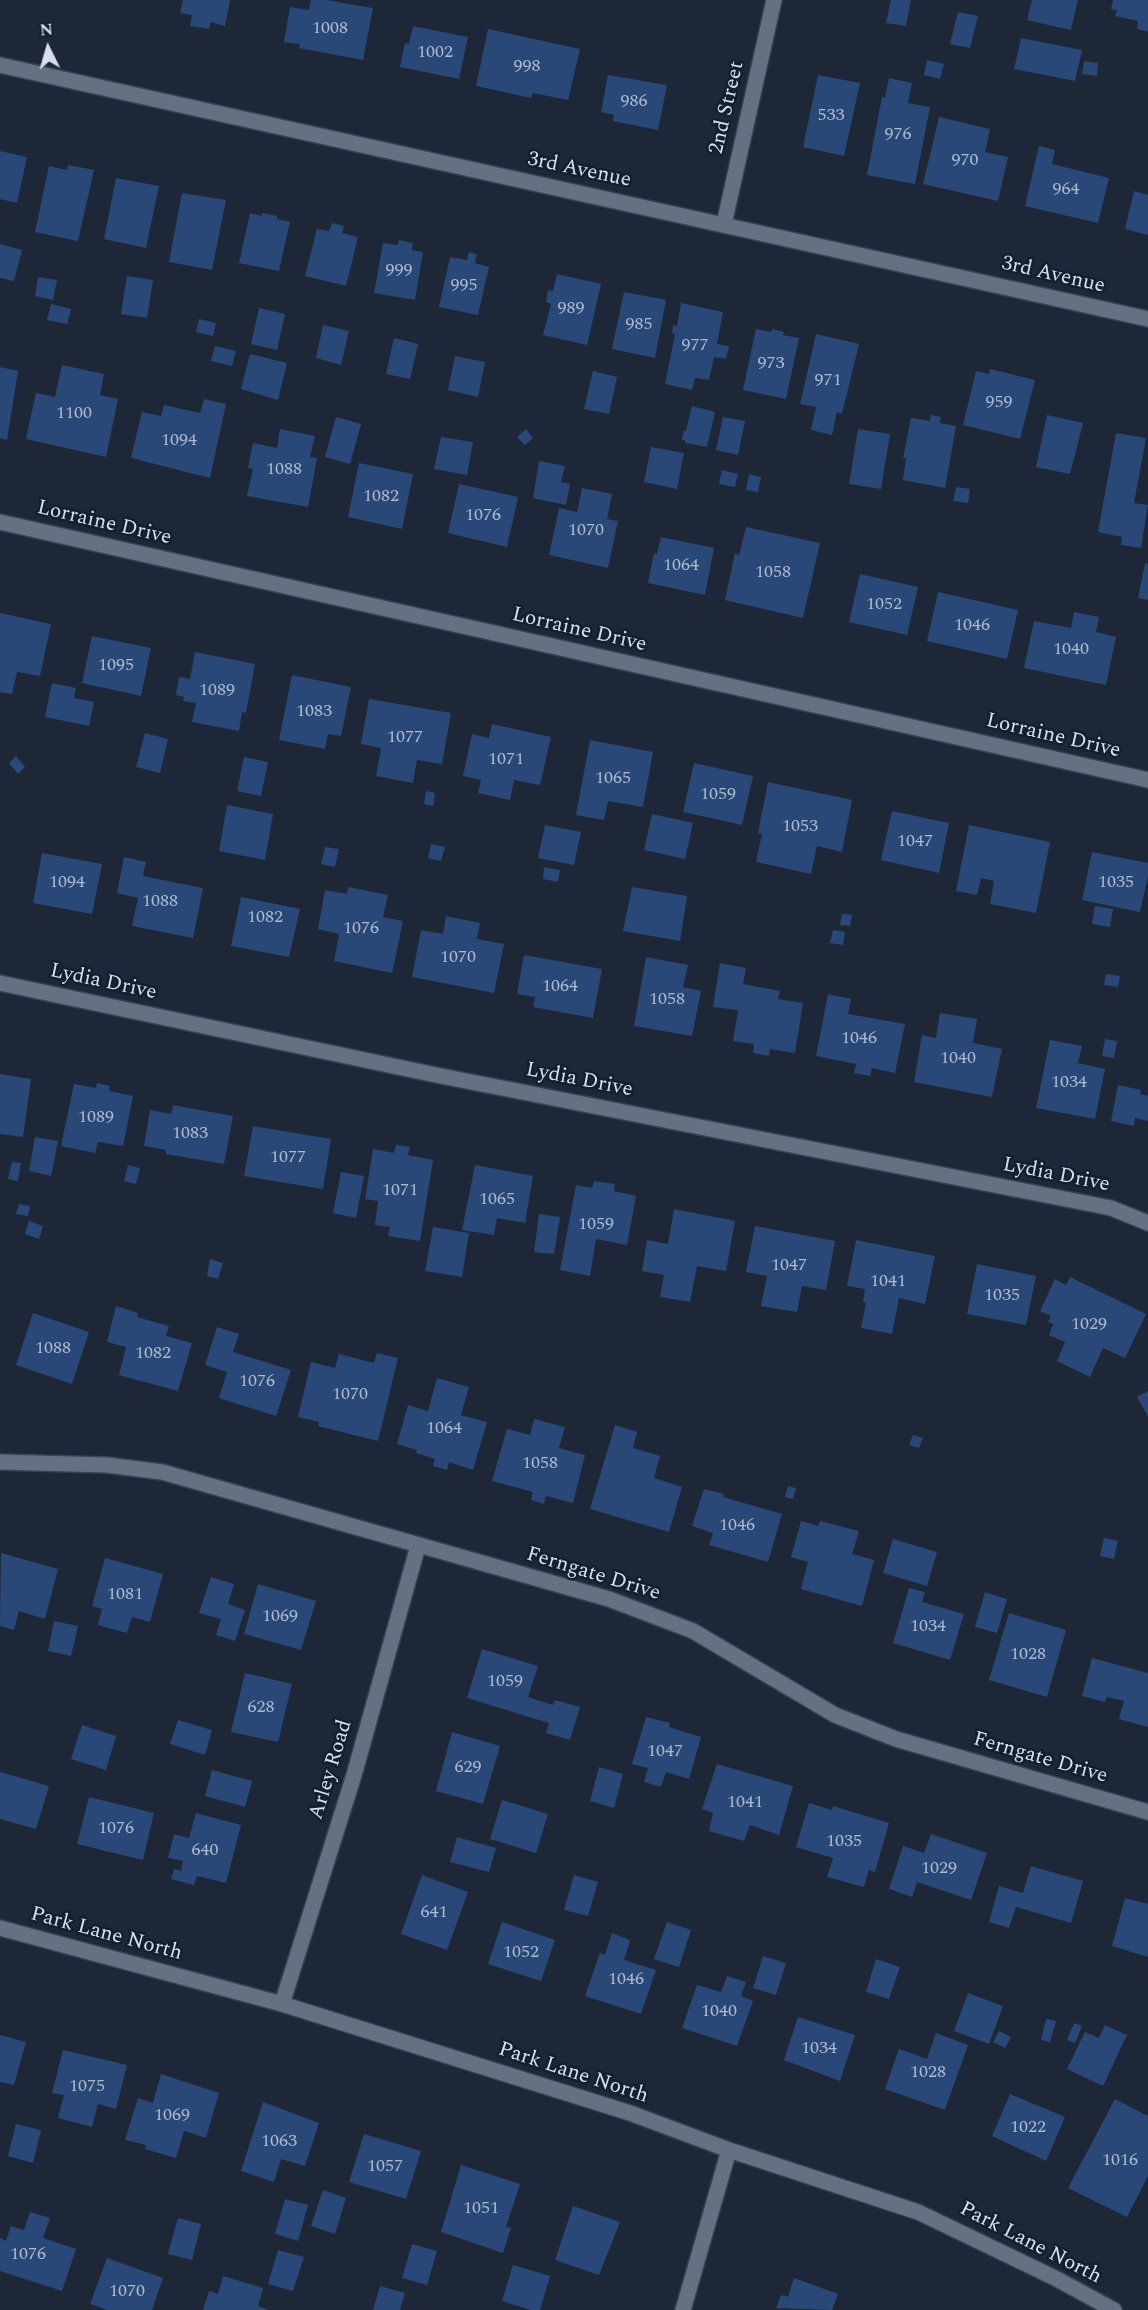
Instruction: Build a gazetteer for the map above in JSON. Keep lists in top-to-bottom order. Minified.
{"streets":{"street":["2nd Street","3rd Avenue","Lorraine Drive","Lydia Drive","Ferngate Drive","Arley Road","Park Lane North"]},"crossings":[["2nd Street","3rd Avenue"],["Ferngate Drive","Arley Road"],["Arley Road","Park Lane North"]],"house_numbers":["1008","1002","998","986","533","976","970","964","999","995","989","985","977","973","971","959","1100","1094","1088","1082","1076","1070","1064","1058","1052","1046","1040","1095","1089","1083","1077","1071","1065","1059","1053","1047","1094","1035","1088","1082","1076","1070","1064","1058","1046","1040","1034","1089","1083","1077","1071","1065","1059","1047","1041","1035","1029","1088","1082","1076","1070","1064","1058","1046","1081","1069","1034","1028","1059","628","1047","629","1041","1076","1035","640","1029","641","1052","1046","1040","1034","1028","1075","1069","1022","1063","1016","1057","1051","1076","1070"],"north":"top"}
